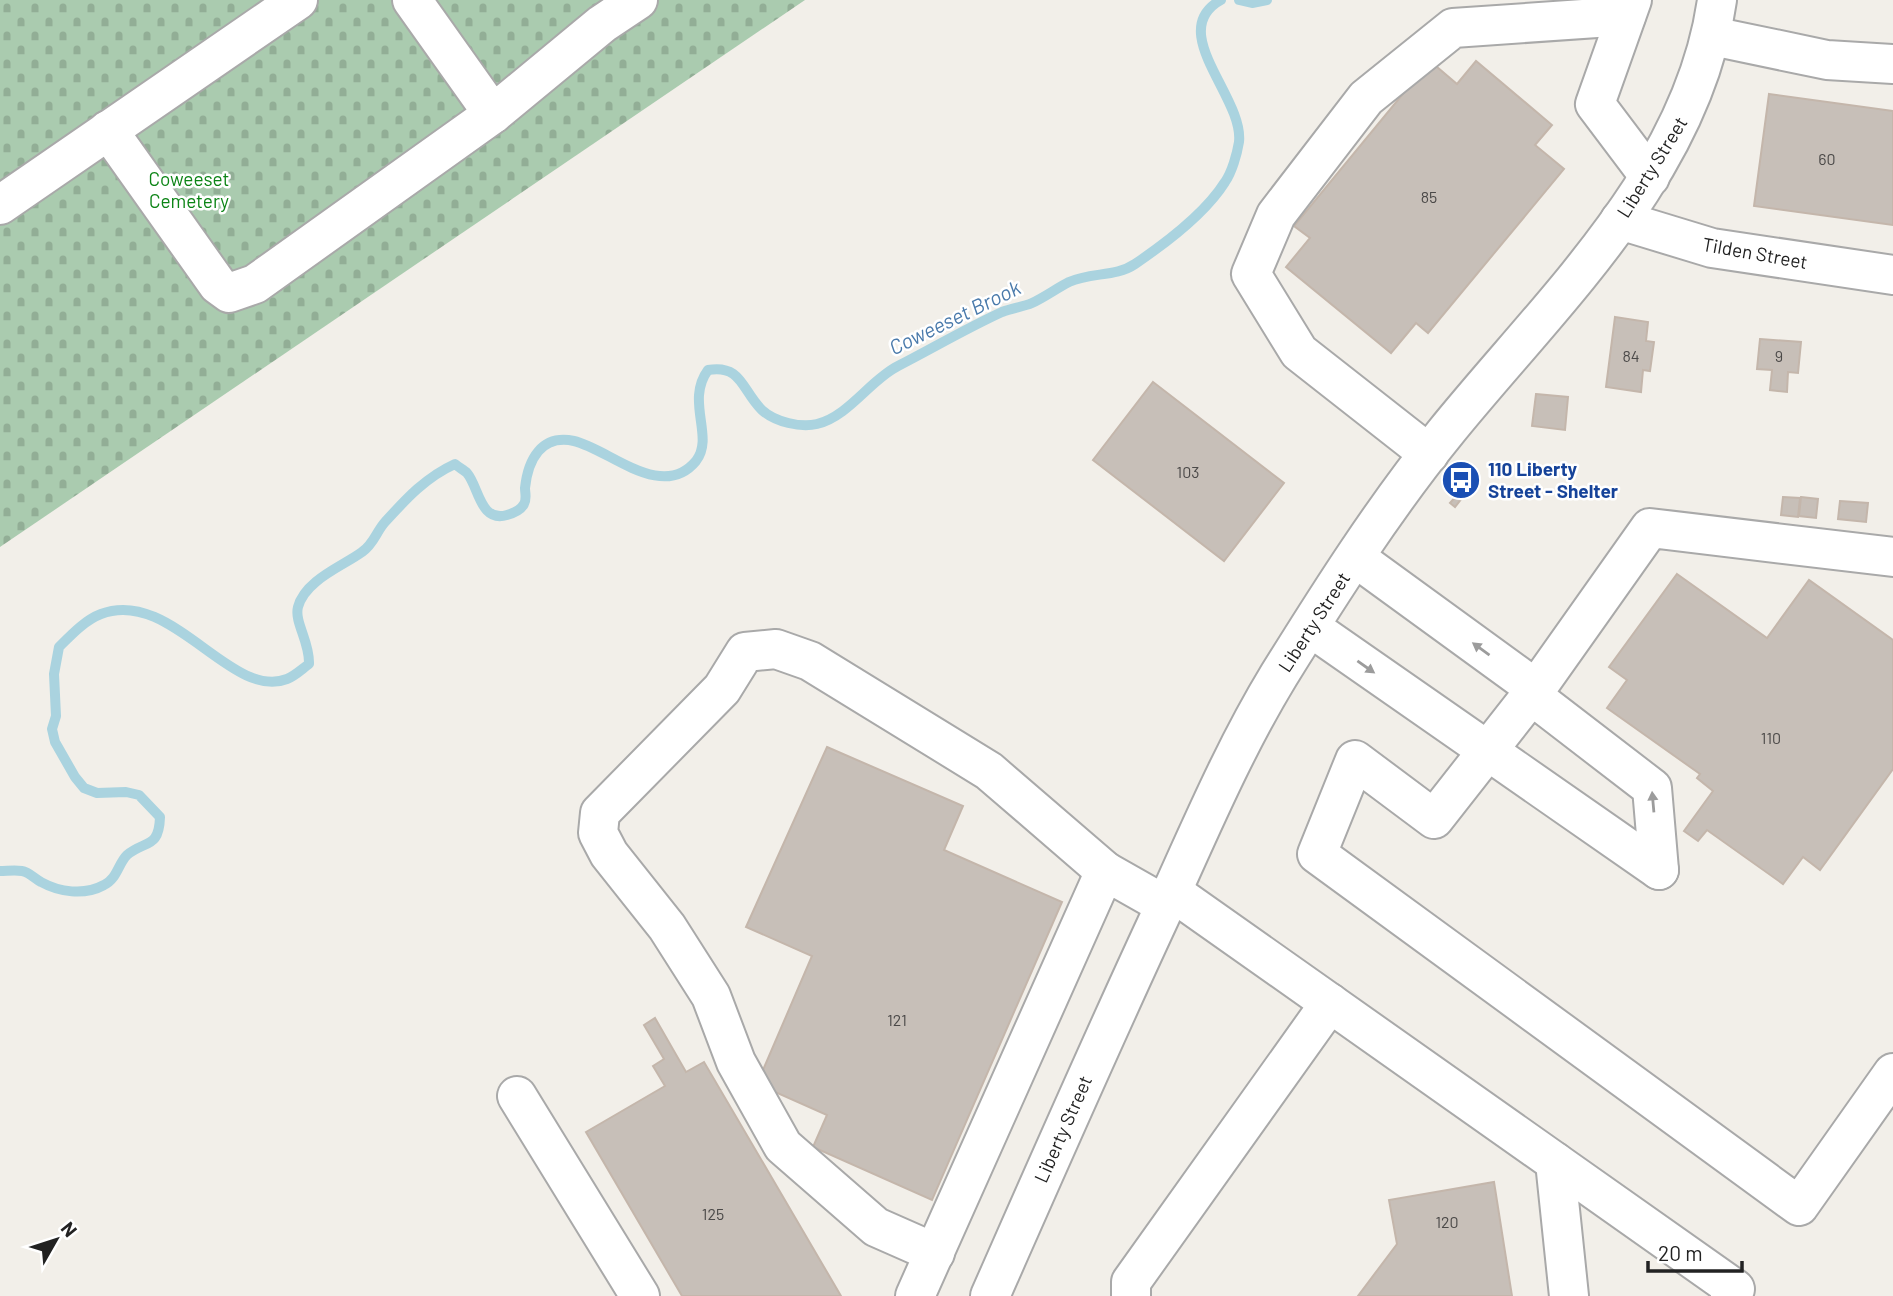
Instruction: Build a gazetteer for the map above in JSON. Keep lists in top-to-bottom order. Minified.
{"streets":{"street":["Liberty Street","Tilden Street"]},"crossings":[["Liberty Street","Tilden Street"]],"water":["Coweeset Brook"],"parks":["Coweeset Cemetery"],"places":{"bus stop":["110 Liberty Street - Shelter"]},"house_numbers":["60","85","84","9","103","110","121","125","120"],"scale_bar":"20 m","north":"top right"}
